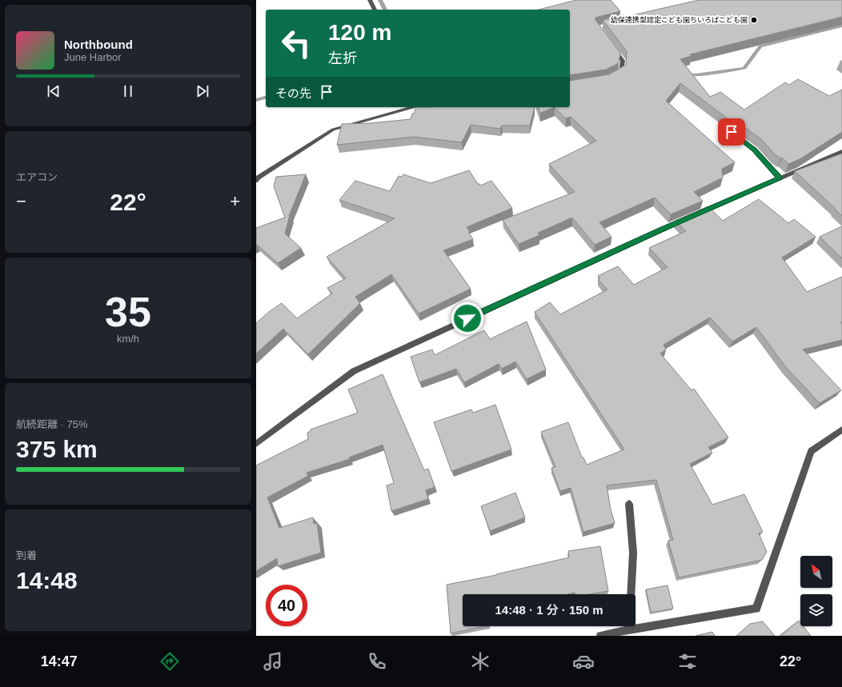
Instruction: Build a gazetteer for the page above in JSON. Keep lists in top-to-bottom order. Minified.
{"places":["幼保連携型認定こども園ちいろばこども園"],"north":"top left","page":{"turn":["120 m","左折"],"song":["Northbound","June Harbor"],"then":"その先","tile":["エアコン",["35","km/h"],["航続距離 · 75%","375 km"],["到着","14:48"]],"heat":["−","22°","+"],"limit":"40","trip":"14:48 · 1 分 · 150 m","tabs":["14:47","22°"]}}
